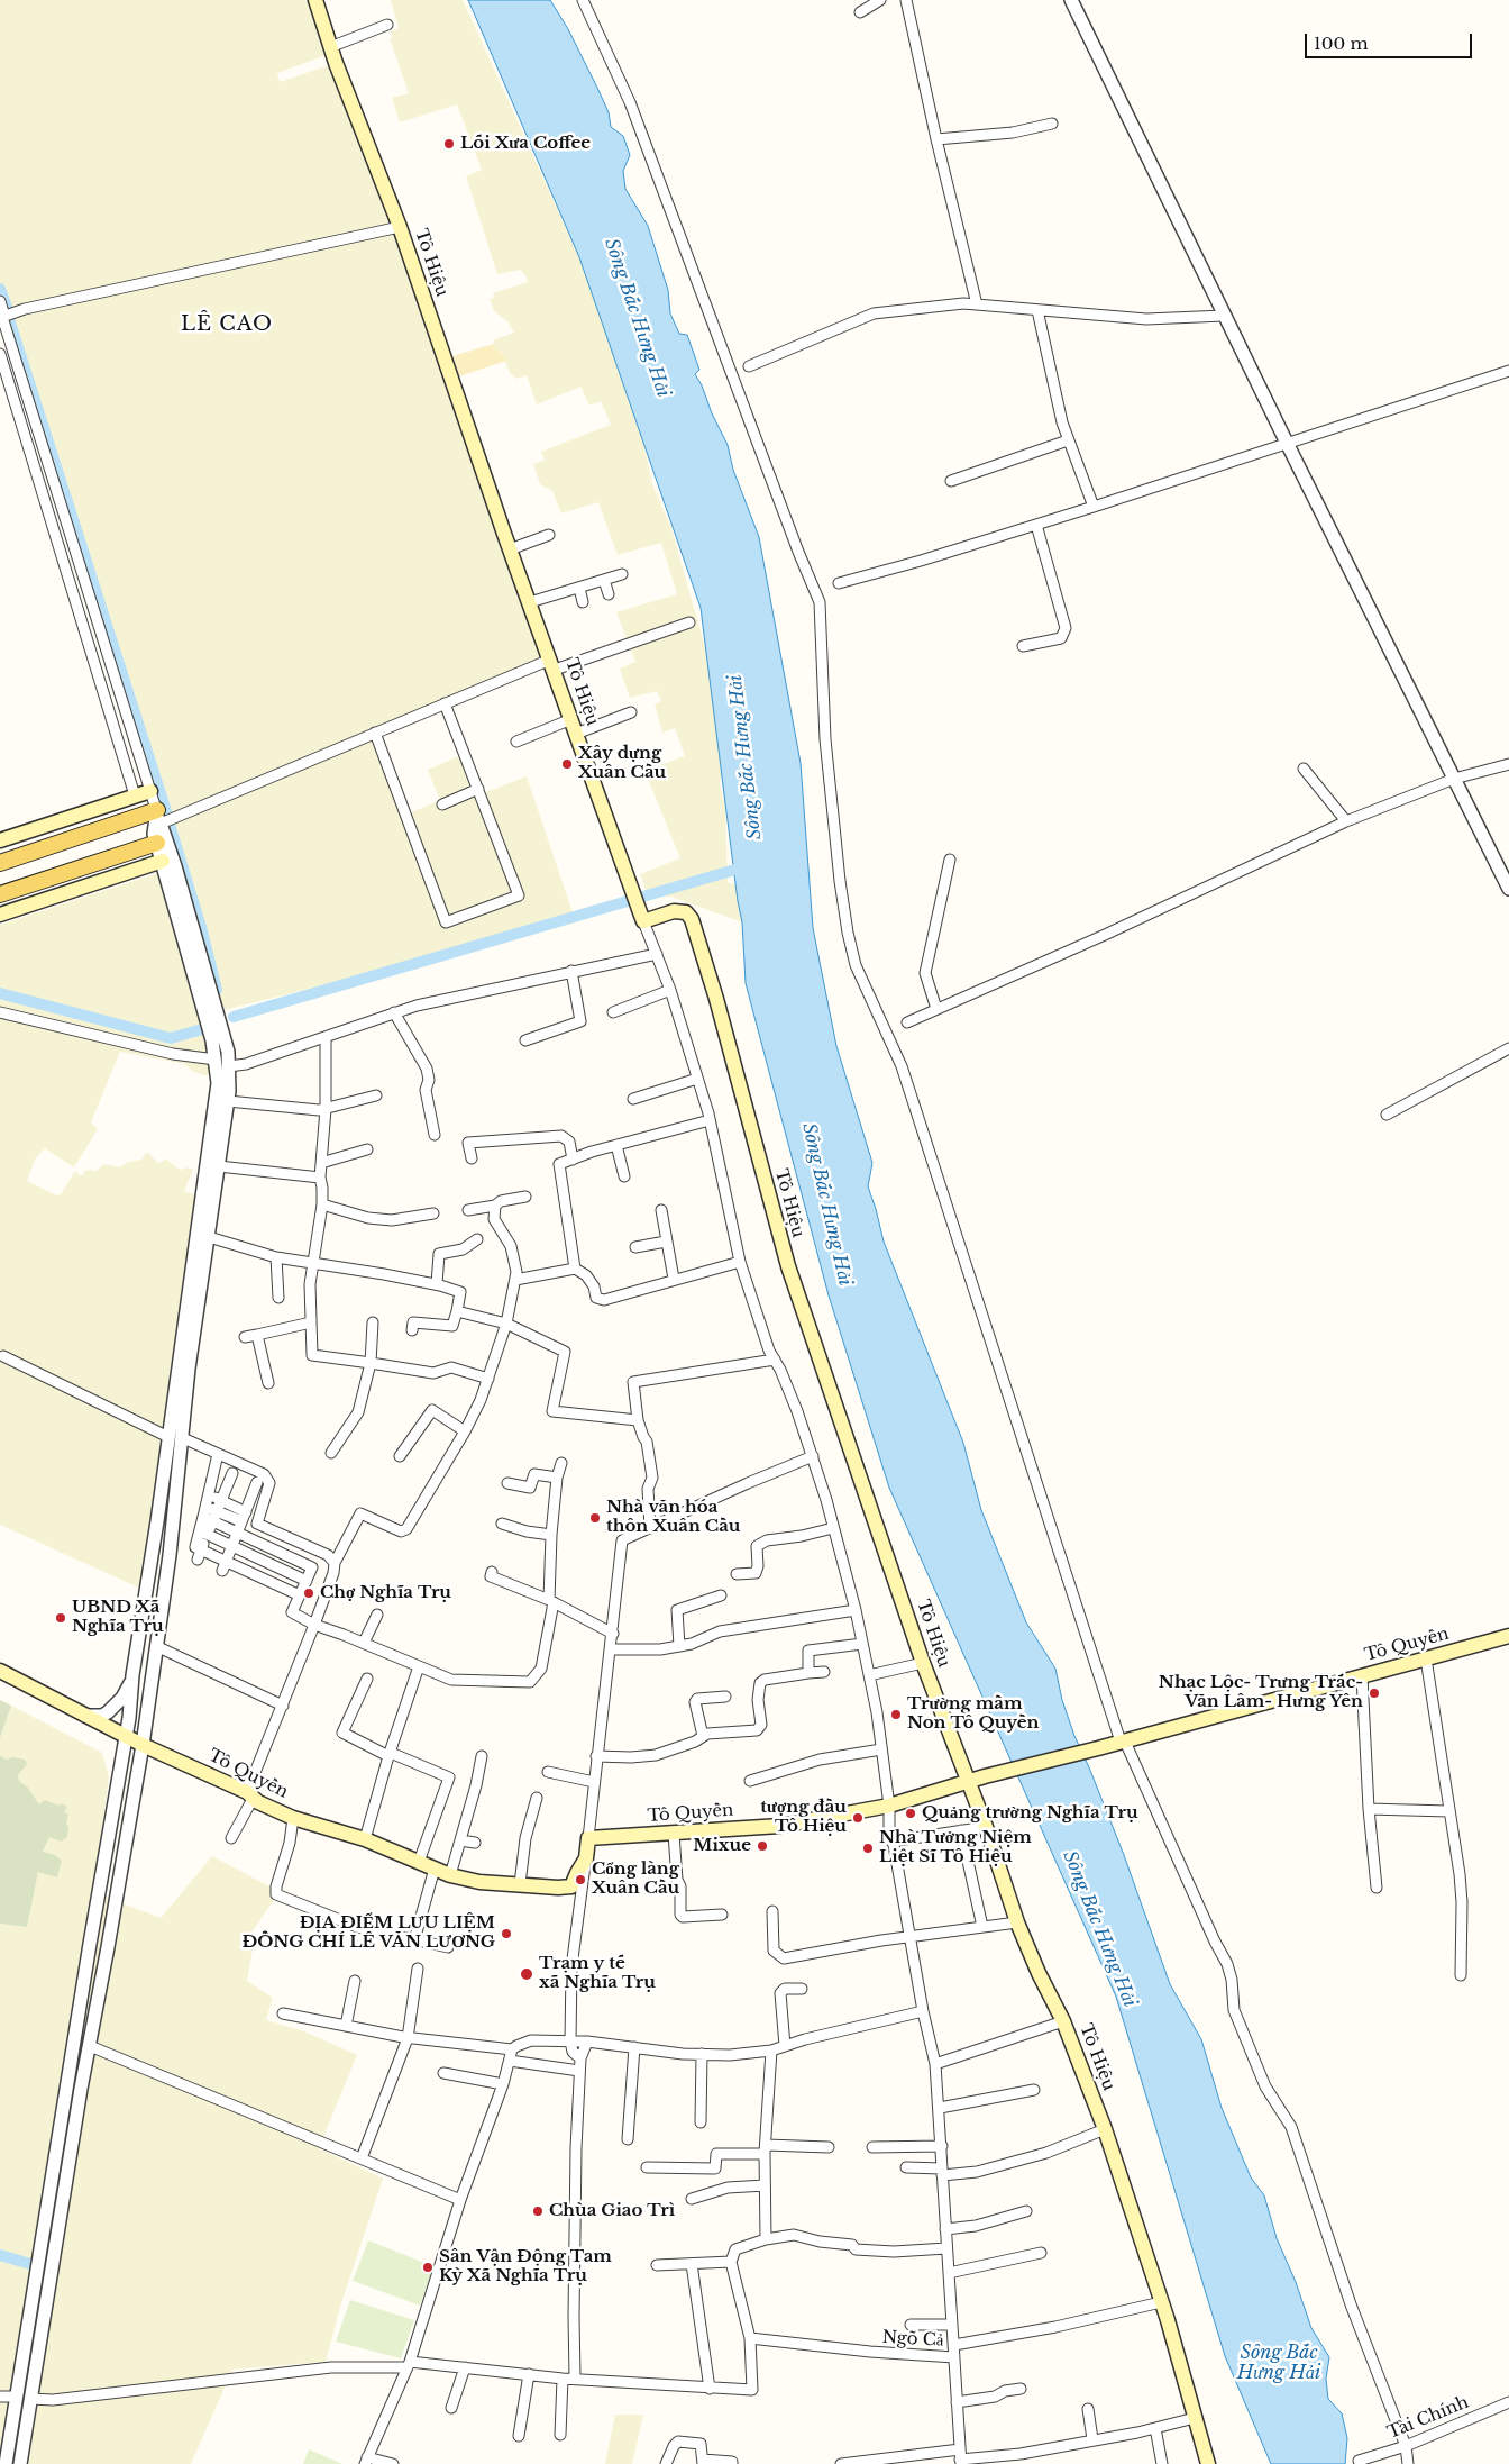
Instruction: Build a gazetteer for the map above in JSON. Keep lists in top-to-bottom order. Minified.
{"streets":{"main road":["Tô Hiệu","Tô Quyền"],"street":["Ngõ Cả","Tài Chính"]},"crossings":[["Tô Hiệu","Tô Quyền"]],"districts":["LÊ CAO"],"water":["Sông Bắc Hưng Hải"],"places":["Lối Xưa Coffee","Xây dựng Xuân Cầu","Nhà văn hóa thôn Xuân Cầu","Chợ Nghĩa Trụ","UBND Xã Nghĩa Trụ","Nhạc Lộc- Trưng Trắc- Văn Lâm- Hưng Yên","Trường mầm Non Tô Quyền","Quảng trường Nghĩa Trụ","tượng đầu Tô Hiệu","Mixue","Nhà Tưởng Niệm Liệt Sĩ Tô Hiệu","Cổng làng Xuân Cầu","ĐỊA ĐIỂM LƯU LIỆM ĐỒNG CHÍ LÊ VĂN LƯƠNG","Trạm y tế xã Nghĩa Trụ","Chùa Giao Trì","Sân Vận Động Tam Kỳ Xã Nghĩa Trụ"],"scale_bar":"100 m"}
